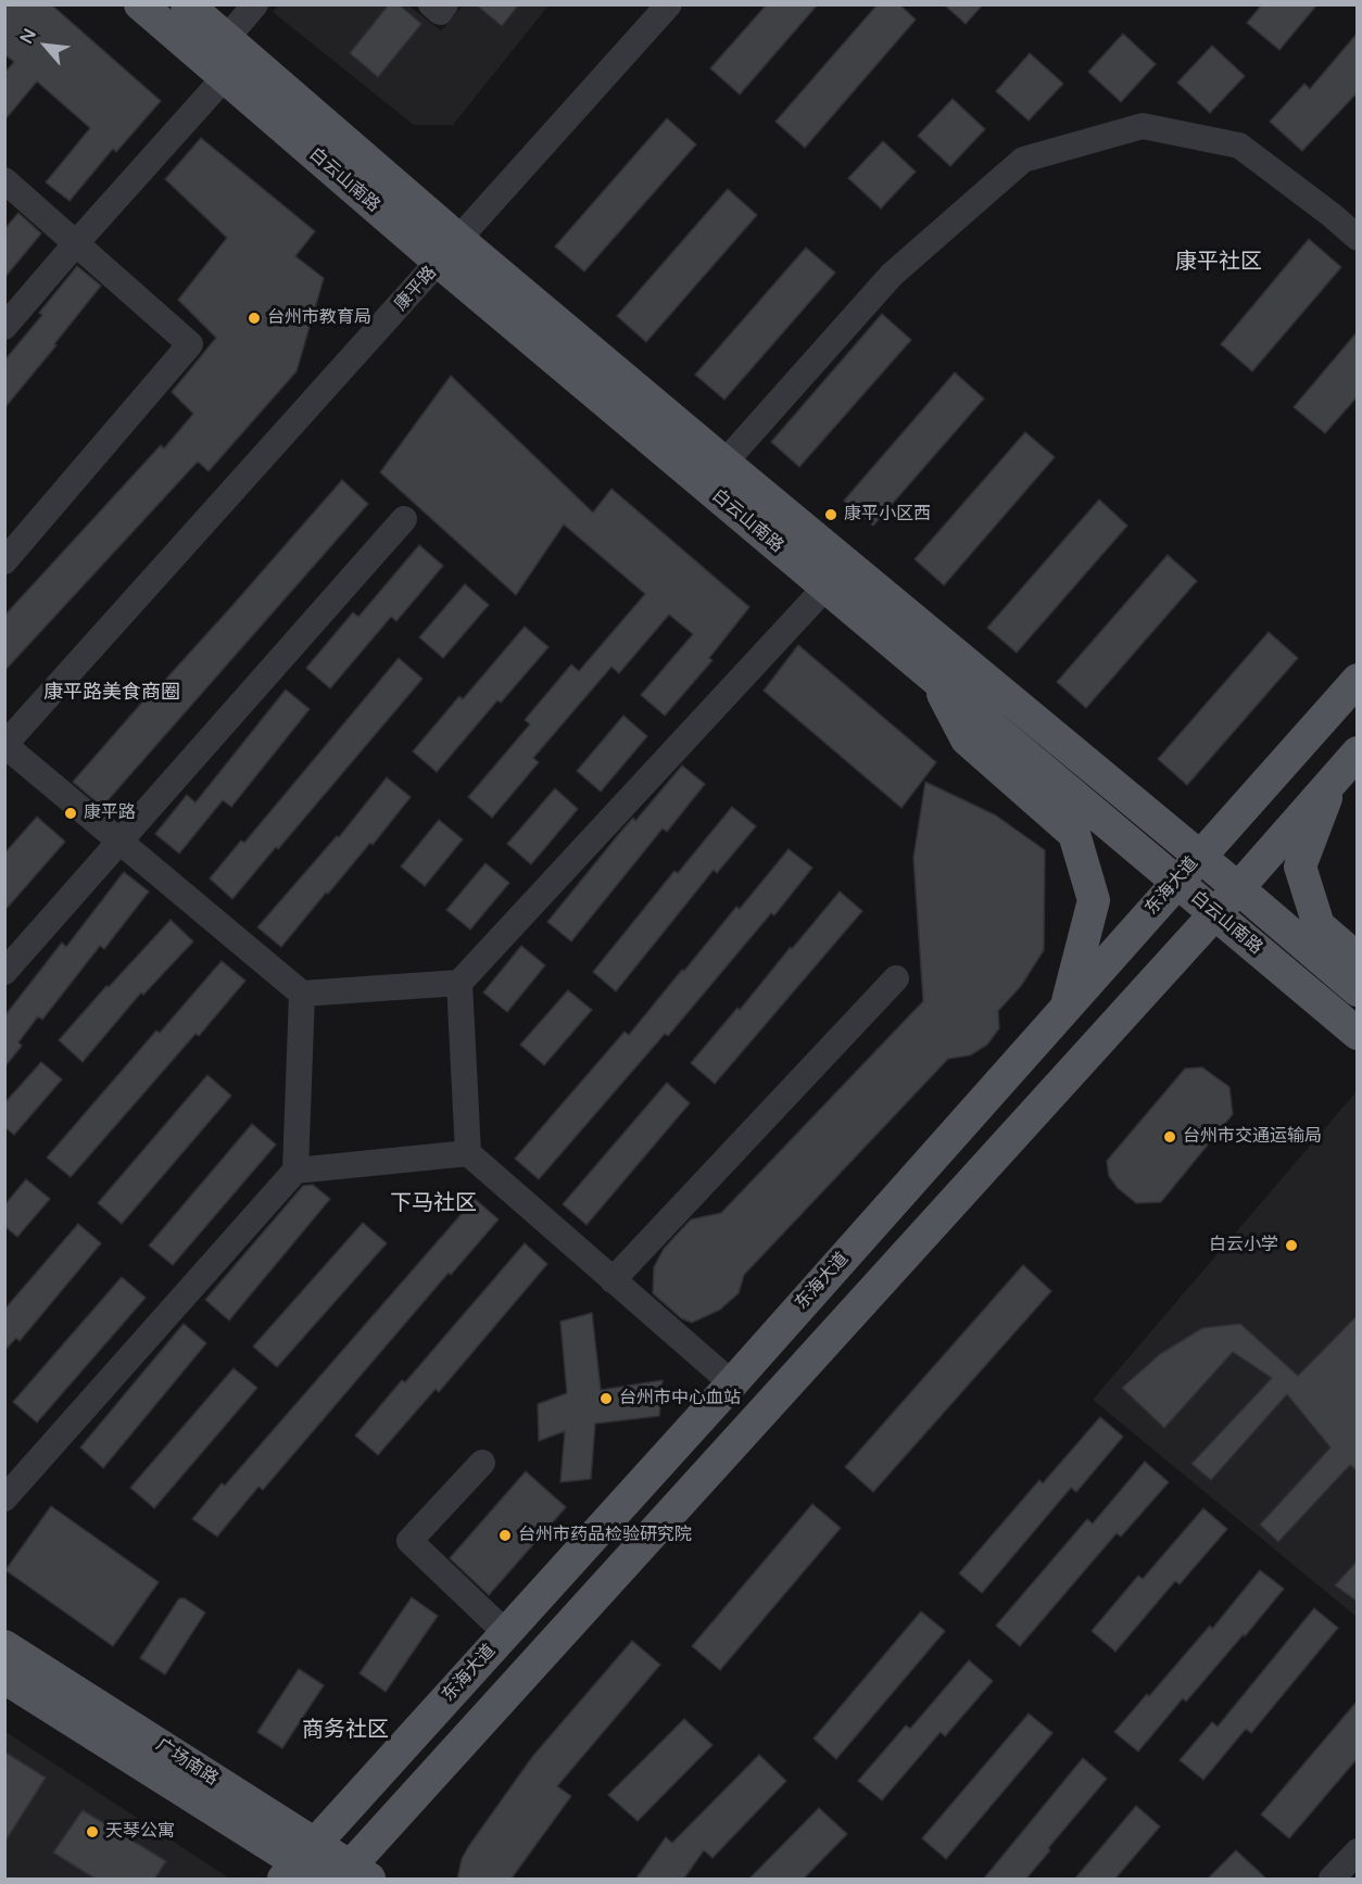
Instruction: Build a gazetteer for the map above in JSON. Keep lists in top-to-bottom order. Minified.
{"streets":{"main road":["白云山南路","东海大道","广场南路"],"street":["康平路"]},"crossings":[["白云山南路","康平路"],["白云山南路","东海大道"],["东海大道","广场南路"]],"districts":["康平社区","康平路美食商圈","下马社区","商务社区"],"places":["台州市教育局","康平小区西","康平路","台州市交通运输局","白云小学","台州市中心血站","台州市药品检验研究院","天琴公寓"],"north":"top left"}
